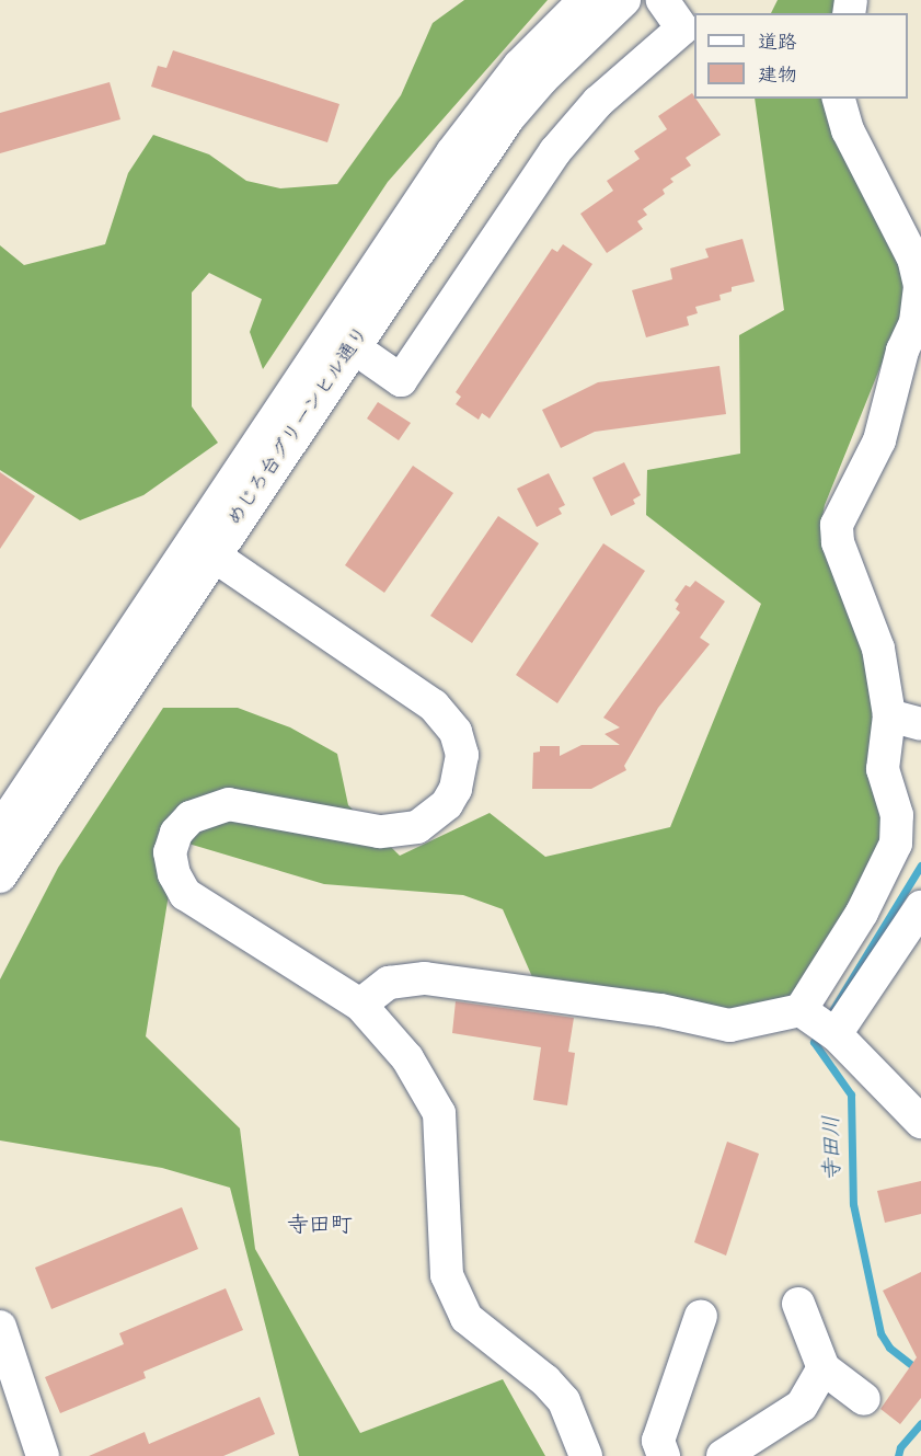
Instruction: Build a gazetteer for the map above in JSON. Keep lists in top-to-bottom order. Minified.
{"streets":{"street":["めじろ台グリーンヒル通り"]},"districts":["寺田町"],"water":["寺田川"],"legend":["道路","建物"]}
